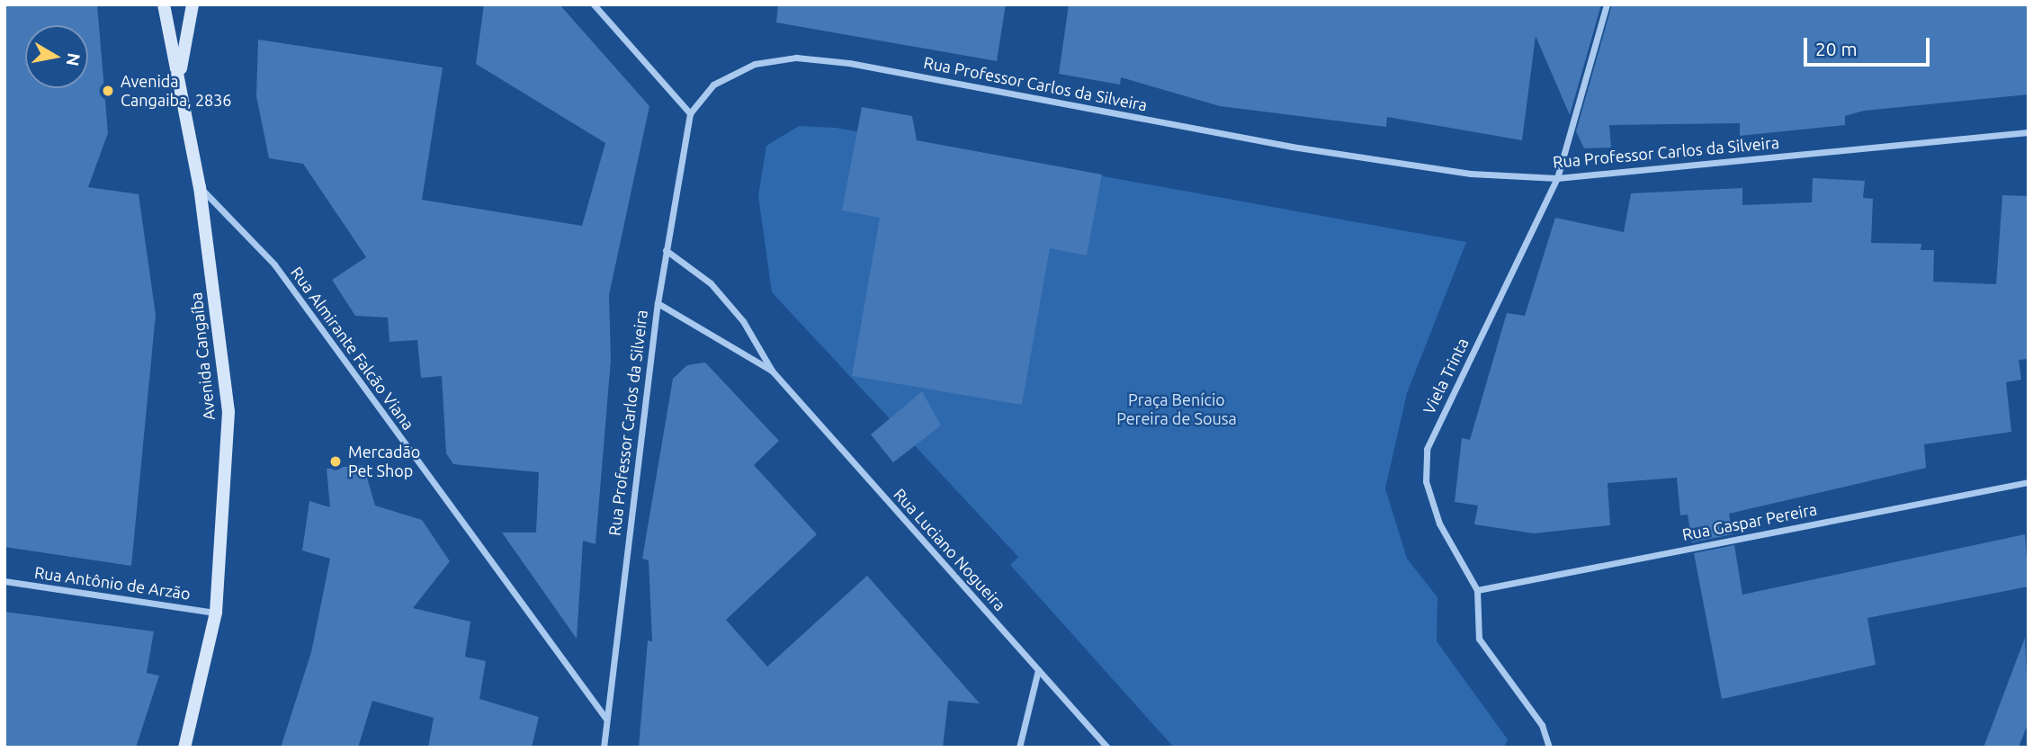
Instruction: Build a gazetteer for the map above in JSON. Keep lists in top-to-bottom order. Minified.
{"streets":{"main road":["Avenida Cangaíba"],"street":["Rua Professor Carlos da Silveira","Rua Almirante Falcão Viana","Viela Trinta","Rua Gaspar Pereira","Rua Luciano Nogueira","Rua Antônio de Arzão"]},"crossings":[["Rua Professor Carlos da Silveira","Rua Almirante Falcão Viana"],["Rua Professor Carlos da Silveira","Viela Trinta"],["Rua Professor Carlos da Silveira","Rua Luciano Nogueira"],["Rua Almirante Falcão Viana","Avenida Cangaíba"],["Avenida Cangaíba","Rua Antônio de Arzão"],["Viela Trinta","Rua Gaspar Pereira"]],"parks":["Praça Benício Pereira de Sousa"],"places":["Avenida Cangaiba, 2836","Mercadão Pet Shop"],"scale_bar":"20 m","north":"right"}
